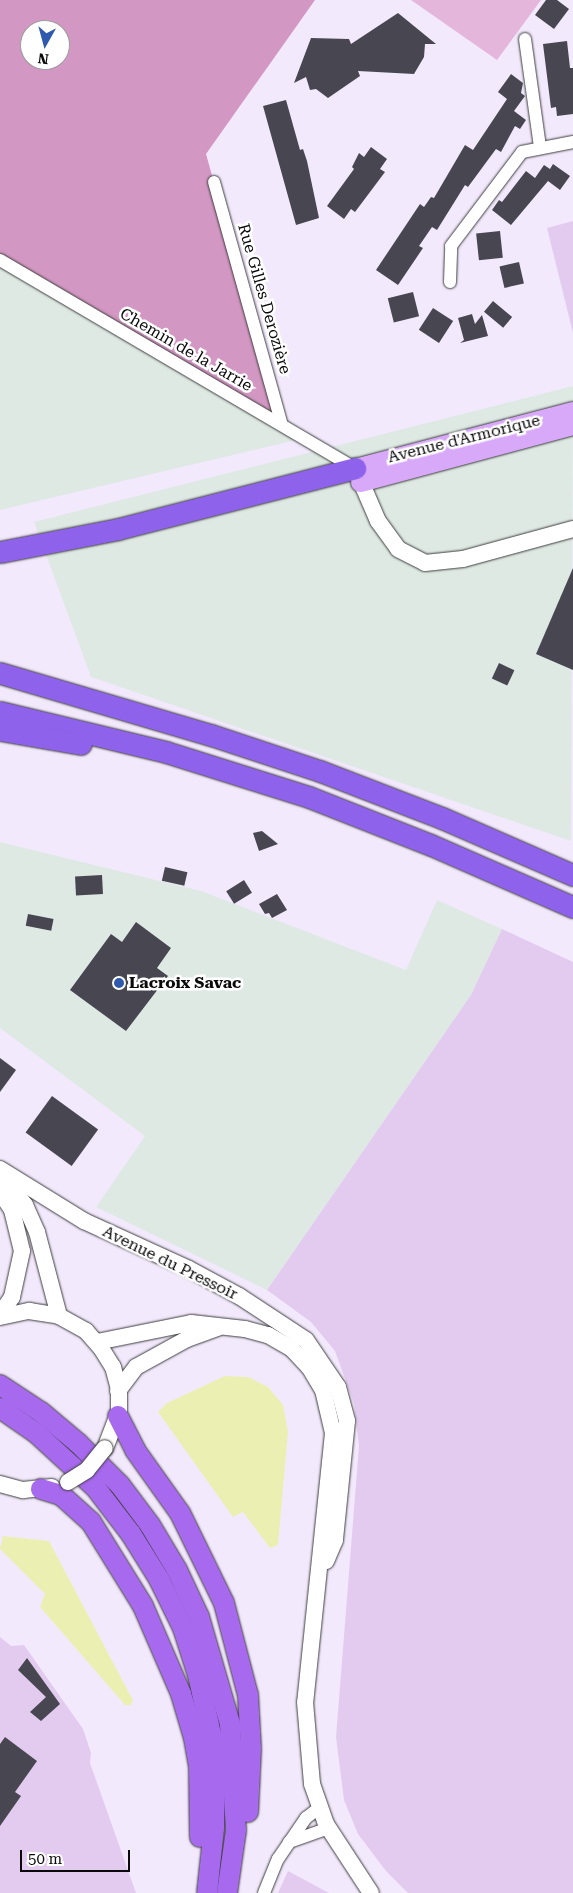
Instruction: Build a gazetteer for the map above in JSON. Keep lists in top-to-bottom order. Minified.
{"streets":{"main road":["Avenue d'Armorique"],"street":["Rue Gilles Derozière","Chemin de la Jarrie","Avenue du Pressoir"]},"crossings":[["Rue Gilles Derozière","Chemin de la Jarrie"],["Chemin de la Jarrie","Avenue d'Armorique"]],"places":["Lacroix Savac"],"scale_bar":"50 m","north":"bottom"}
